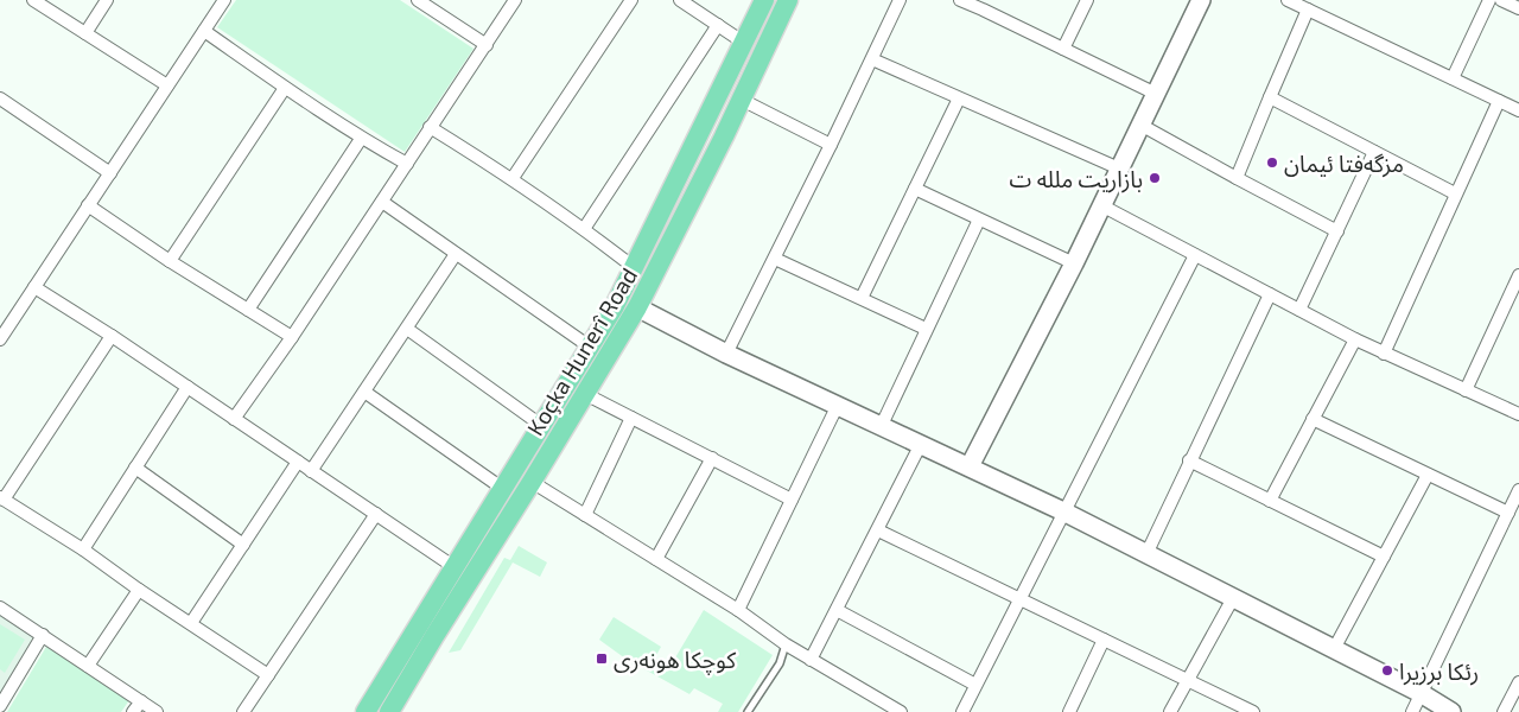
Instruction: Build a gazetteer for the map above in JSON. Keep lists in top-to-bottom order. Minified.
{"streets":{"main road":["Koçka Hunerî Road"]},"places":{"other":["مزگەفتا ئيمان","بازاريت ملله ت","رئكا برزيرا"],"transit":["كوچكا هونەری"]}}
